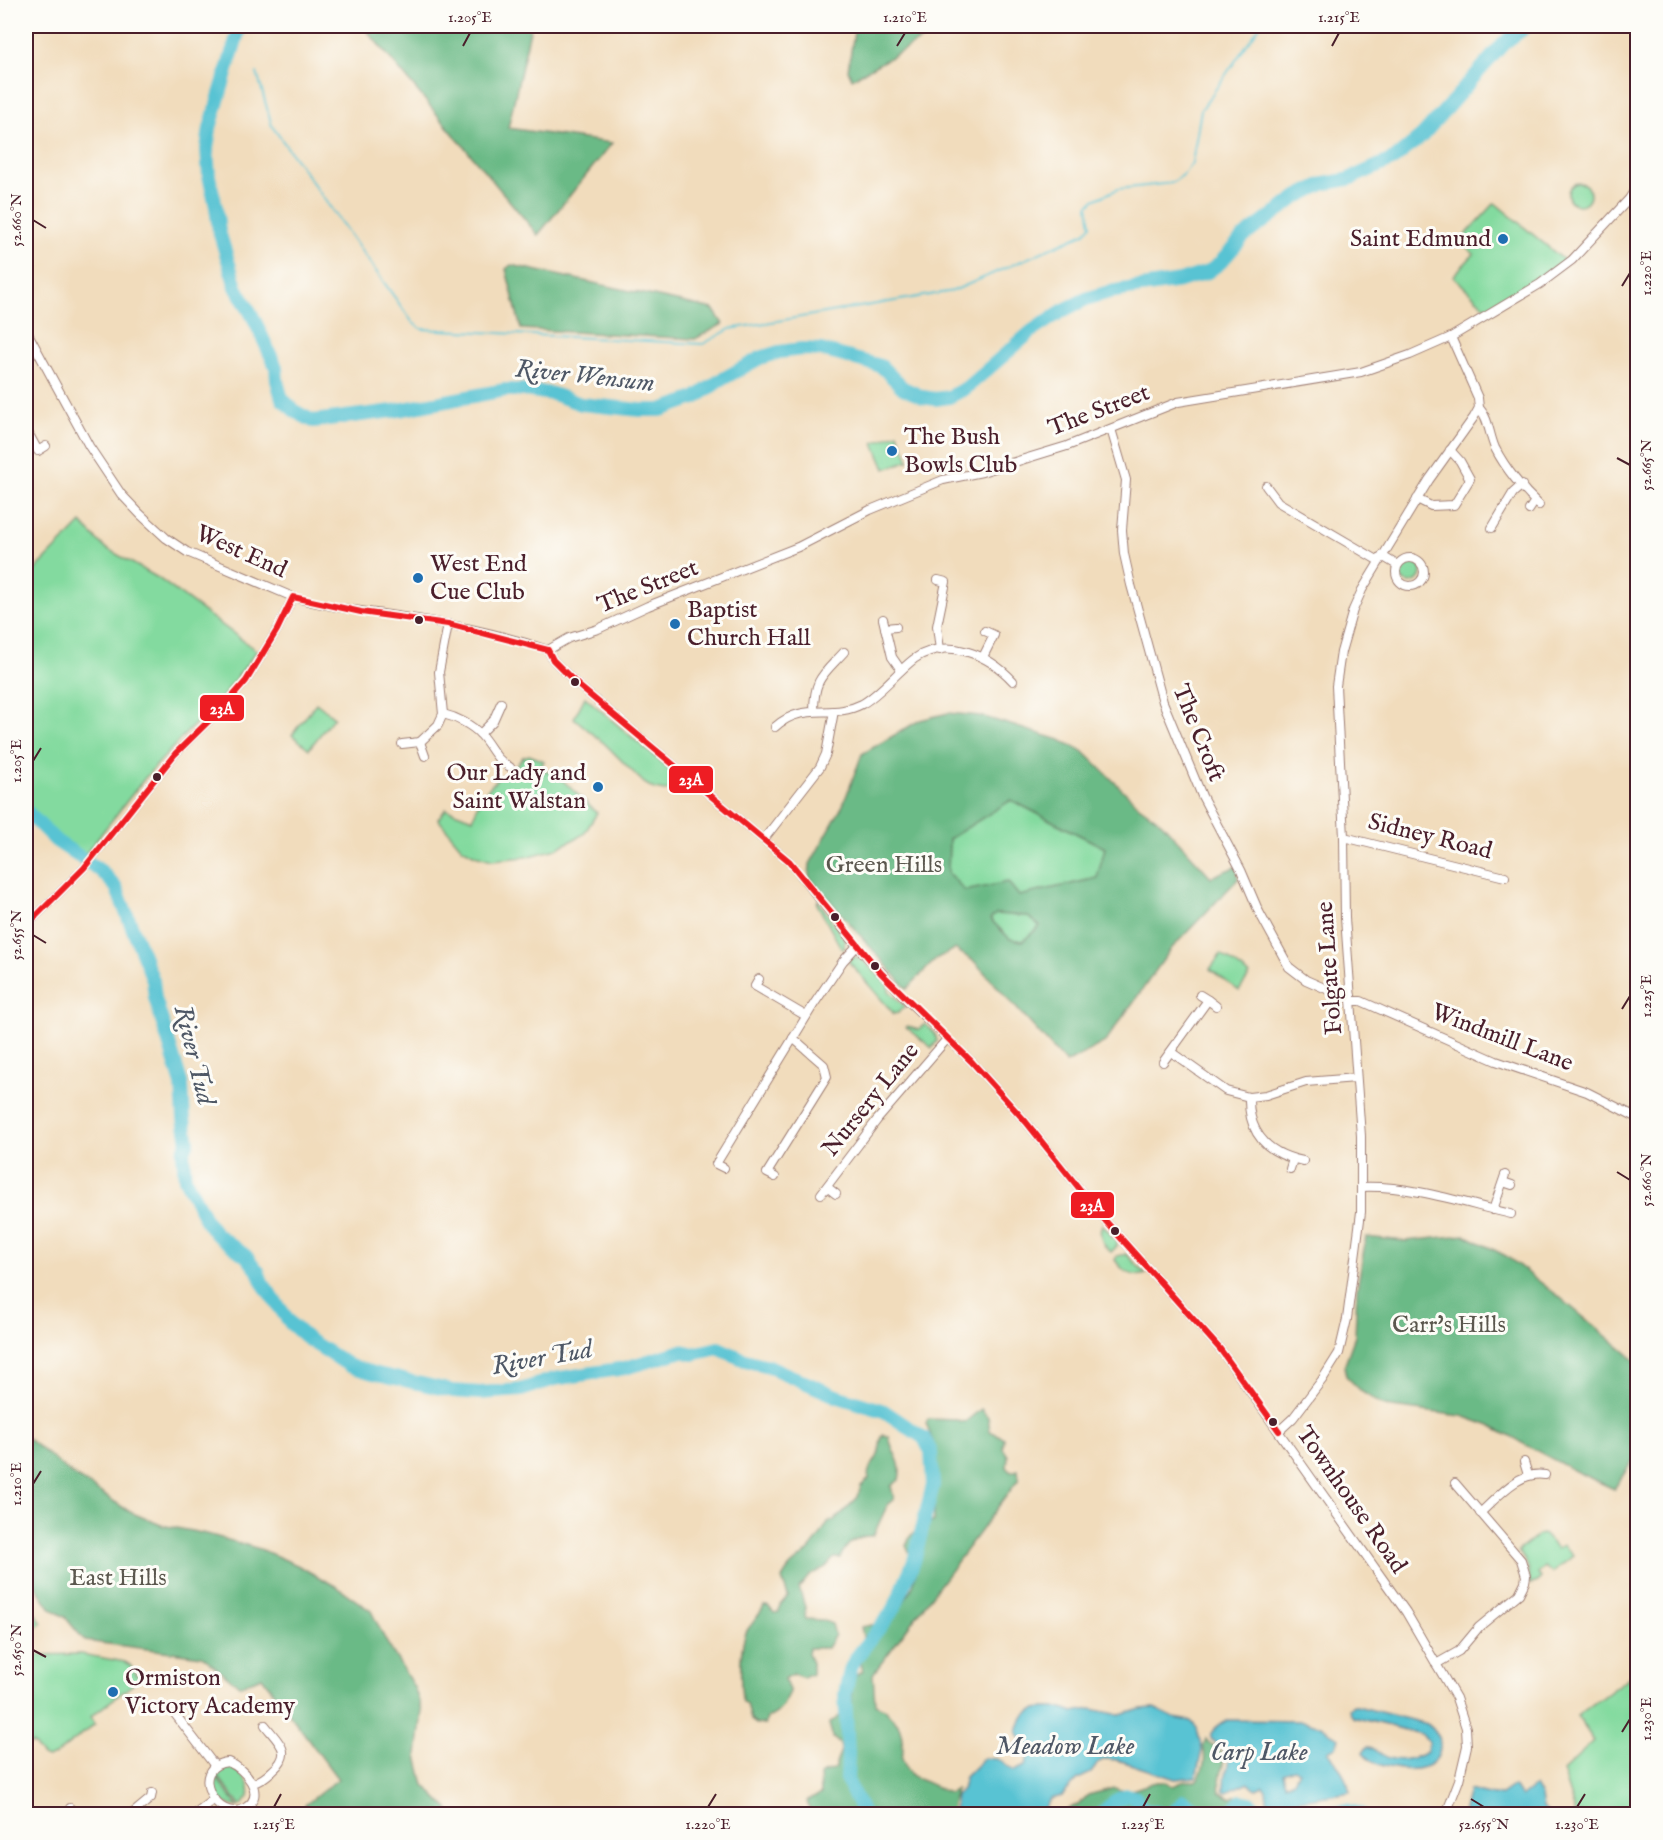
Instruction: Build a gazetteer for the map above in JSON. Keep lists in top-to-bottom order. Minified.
{"streets":{"street":["The Street","West End","The Croft","Sidney Road","Folgate Lane","Windmill Lane","Nursery Lane","Townhouse Road"]},"crossings":[["The Street","West End"],["The Street","The Croft"],["The Street","Townhouse Road"],["West End","Townhouse Road"],["The Croft","Folgate Lane"],["The Croft","Windmill Lane"],["Sidney Road","Folgate Lane"],["Folgate Lane","Windmill Lane"],["Folgate Lane","Townhouse Road"],["Nursery Lane","Townhouse Road"]],"water":["River Wensum","River Tud","Meadow Lake","Carp Lake"],"parks":["Green Hills","Carr's Hills","East Hills"],"places":["Saint Edmund","The Bush Bowls Club","West End Cue Club","Baptist Church Hall","Our Lady and Saint Walstan","Ormiston Victory Academy"],"lines":["transit line 23A"],"coordinates":["1.205°E","1.210°E","1.215°E","52.660°N","1.220°E","52.665°N","52.655°N","1.225°E","52.650°N","1.230°E"]}
